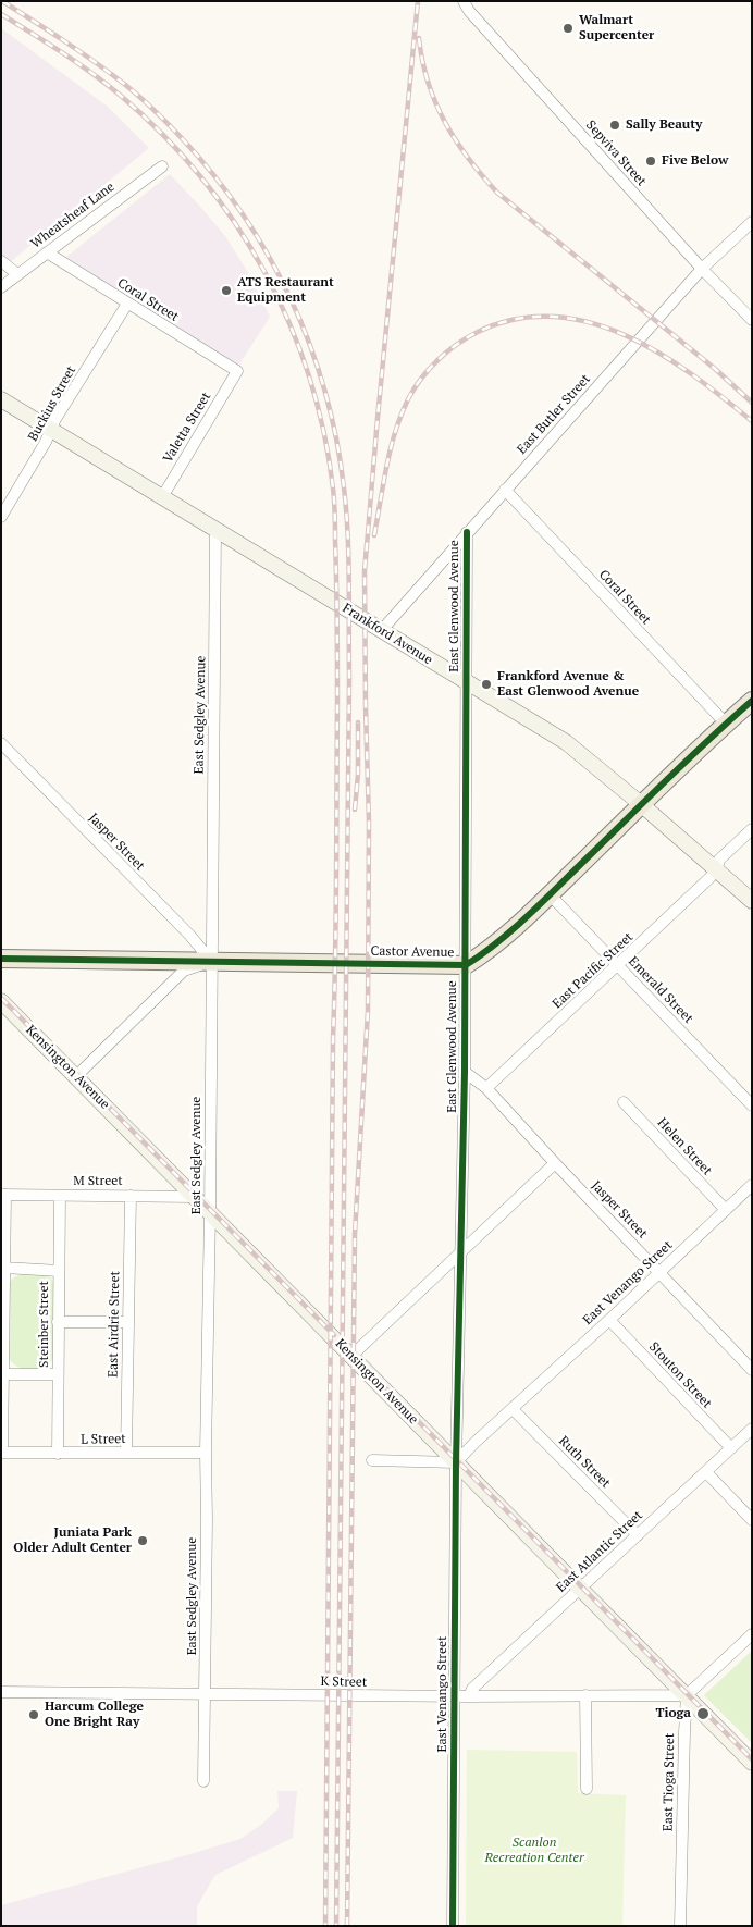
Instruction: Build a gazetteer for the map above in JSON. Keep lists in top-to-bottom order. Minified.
{"streets":{"main road":["Castor Avenue"],"street":["Sepviva Street","Wheatsheaf Lane","Coral Street","Buckius Street","East Butler Street","Valetta Street","East Glenwood Avenue","Frankford Avenue","East Sedgley Avenue","Jasper Street","East Pacific Street","Emerald Street","Kensington Avenue","Helen Street","M Street","East Venango Street","Steinber Street","East Airdrie Street","Stouton Street","L Street","Ruth Street","East Atlantic Street","K Street","East Tioga Street"]},"crossings":[["Sepviva Street","East Butler Street"],["Wheatsheaf Lane","Coral Street"],["Coral Street","Buckius Street"],["Coral Street","East Butler Street"],["Coral Street","Valetta Street"],["Coral Street","Castor Avenue"],["Buckius Street","Frankford Avenue"],["East Butler Street","East Glenwood Avenue"],["East Butler Street","Frankford Avenue"],["Valetta Street","Frankford Avenue"],["East Glenwood Avenue","Frankford Avenue"],["East Glenwood Avenue","Jasper Street"],["East Glenwood Avenue","Castor Avenue"],["East Glenwood Avenue","Kensington Avenue"],["East Glenwood Avenue","East Venango Street"],["Frankford Avenue","East Sedgley Avenue"],["Frankford Avenue","Castor Avenue"],["Frankford Avenue","East Pacific Street"],["East Sedgley Avenue","Jasper Street"],["East Sedgley Avenue","Castor Avenue"],["East Sedgley Avenue","Kensington Avenue"],["East Sedgley Avenue","L Street"],["East Sedgley Avenue","K Street"],["Jasper Street","Castor Avenue"],["Jasper Street","East Pacific Street"],["Jasper Street","East Venango Street"],["Castor Avenue","Emerald Street"],["East Pacific Street","Emerald Street"],["Kensington Avenue","M Street"],["Kensington Avenue","East Venango Street"],["Kensington Avenue","East Atlantic Street"],["Kensington Avenue","K Street"],["Kensington Avenue","East Tioga Street"],["Helen Street","East Venango Street"],["M Street","Steinber Street"],["M Street","East Airdrie Street"],["East Venango Street","Stouton Street"],["East Venango Street","Ruth Street"],["East Venango Street","K Street"],["Steinber Street","L Street"],["East Airdrie Street","L Street"],["Stouton Street","East Atlantic Street"],["Ruth Street","East Atlantic Street"],["East Atlantic Street","K Street"],["K Street","East Tioga Street"]],"parks":["Scanlon Recreation Center"],"places":["Walmart Supercenter","Sally Beauty","Five Below","ATS Restaurant Equipment","Frankford Avenue & East Glenwood Avenue","Juniata Park Older Adult Center","Tioga","Harcum College One Bright Ray"]}
